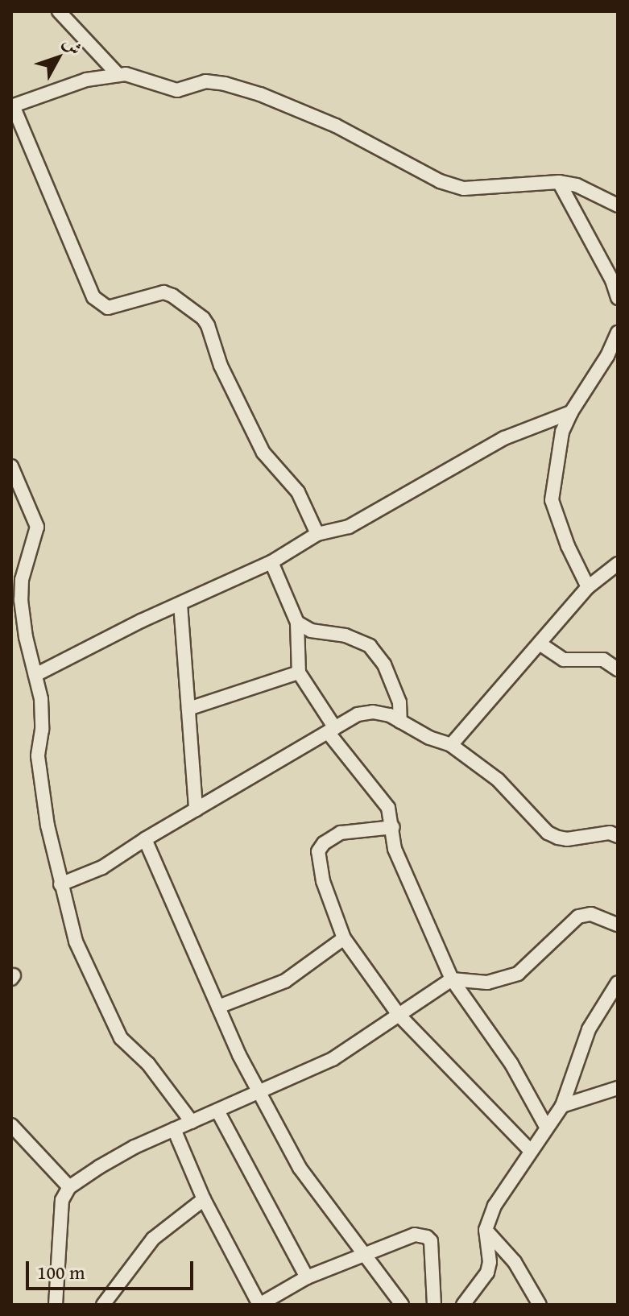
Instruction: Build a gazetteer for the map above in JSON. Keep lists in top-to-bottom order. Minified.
{"scale_bar":"100 m","north":"top right"}
